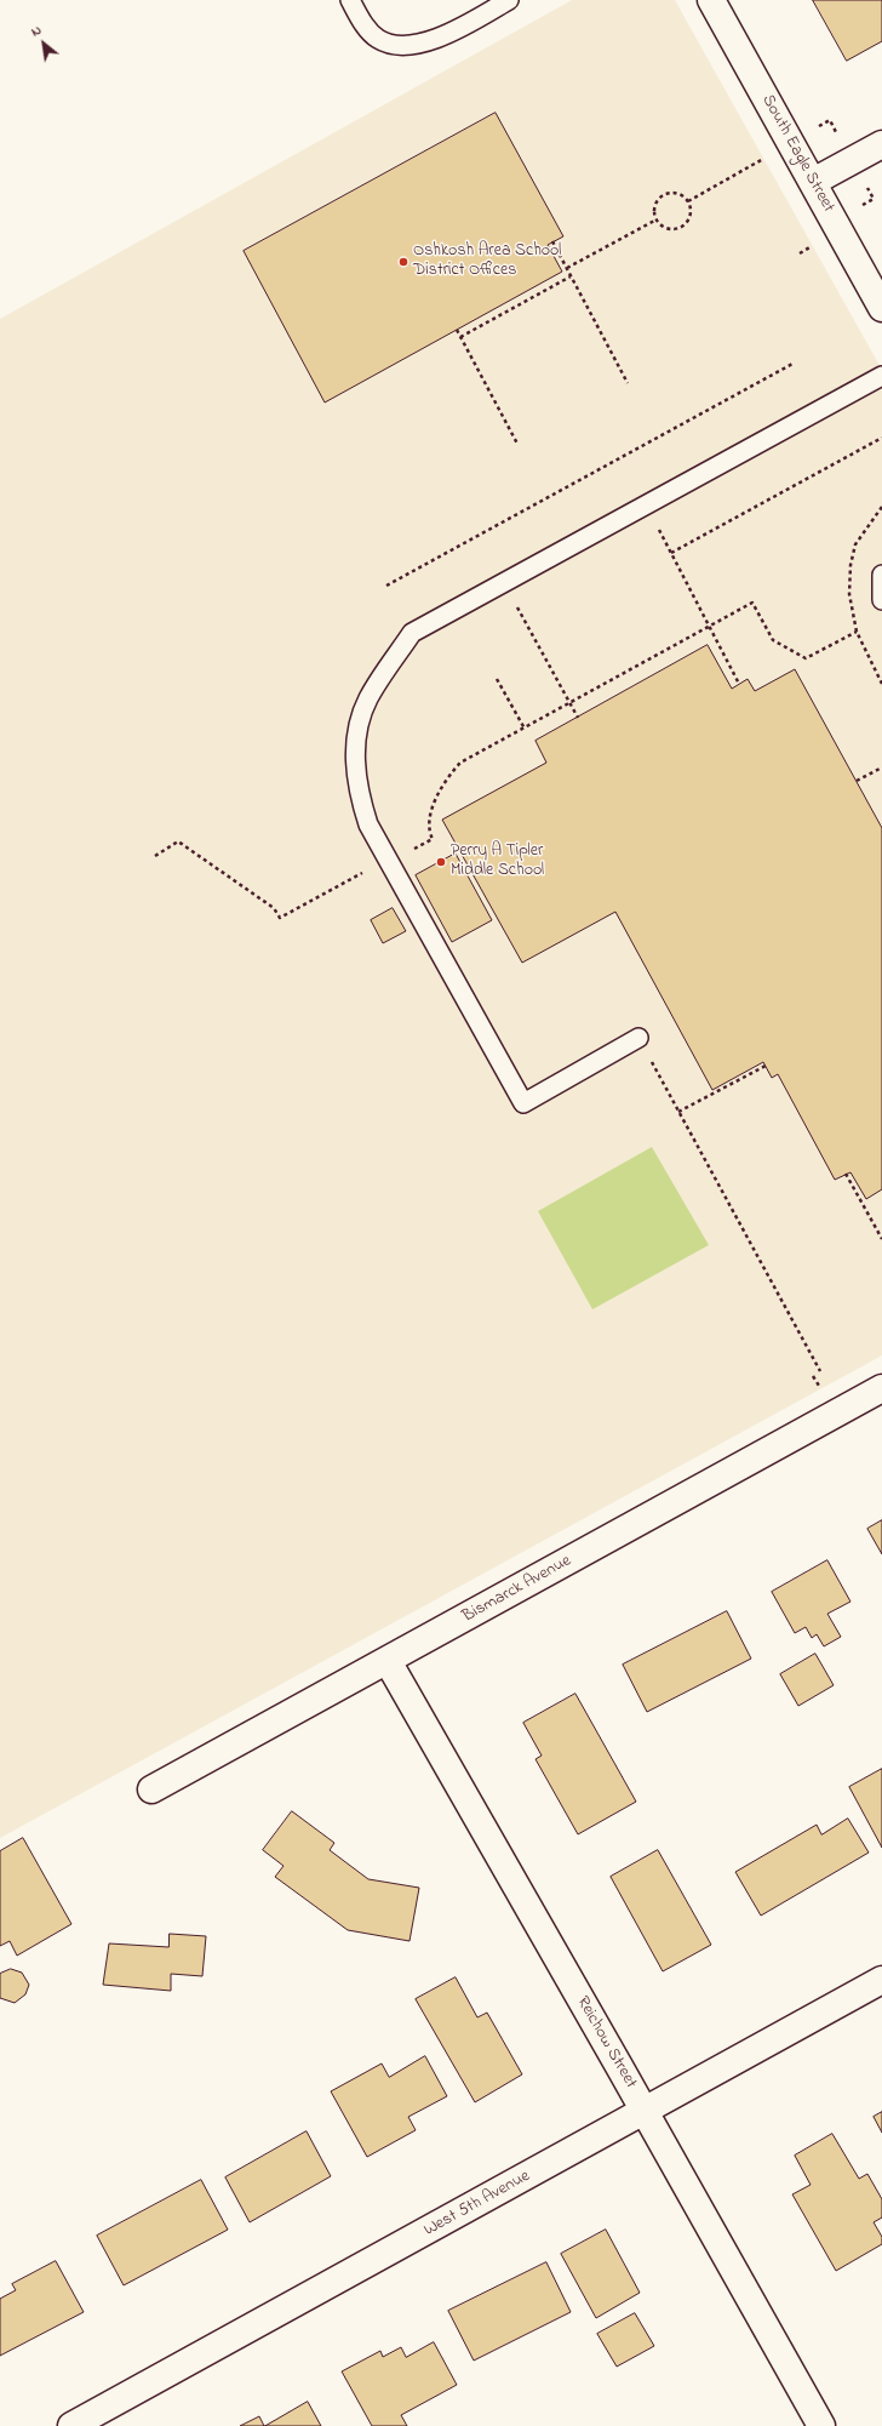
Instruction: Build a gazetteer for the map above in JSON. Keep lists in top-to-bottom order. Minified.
{"streets":{"street":["South Eagle Street","Bismarck Avenue","Reichow Street","West 5th Avenue"]},"crossings":[["Bismarck Avenue","Reichow Street"],["Reichow Street","West 5th Avenue"]],"places":["Oshkosh Area School District Offices","Perry A Tipler Middle School"],"north":"top left"}
